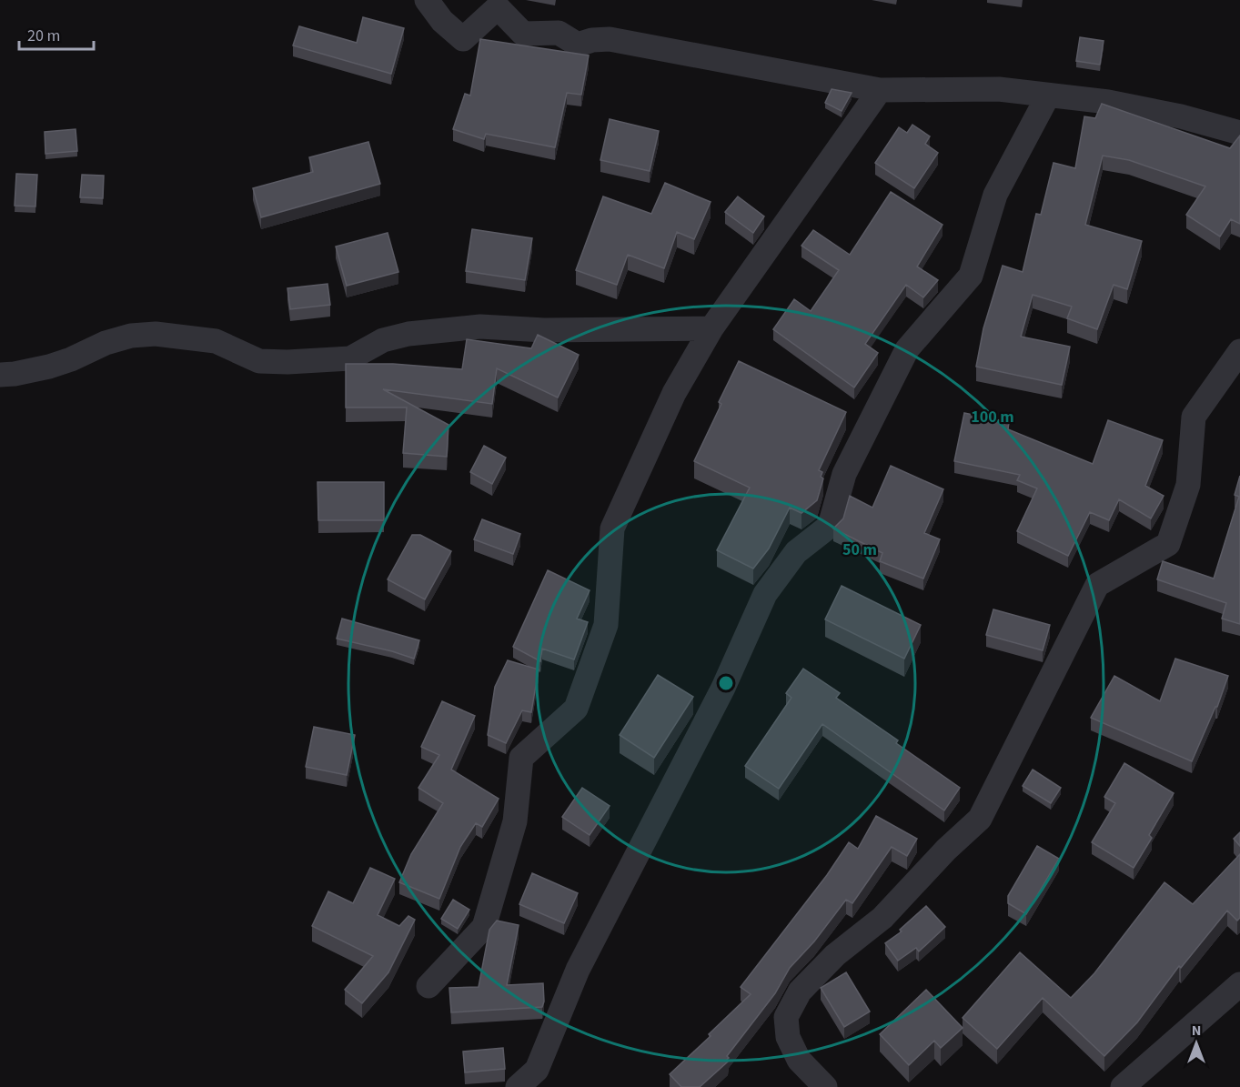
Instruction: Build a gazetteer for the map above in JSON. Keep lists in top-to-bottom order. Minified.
{"scale_bar":"20 m","north":"top","rings":["100 m","50 m"]}
